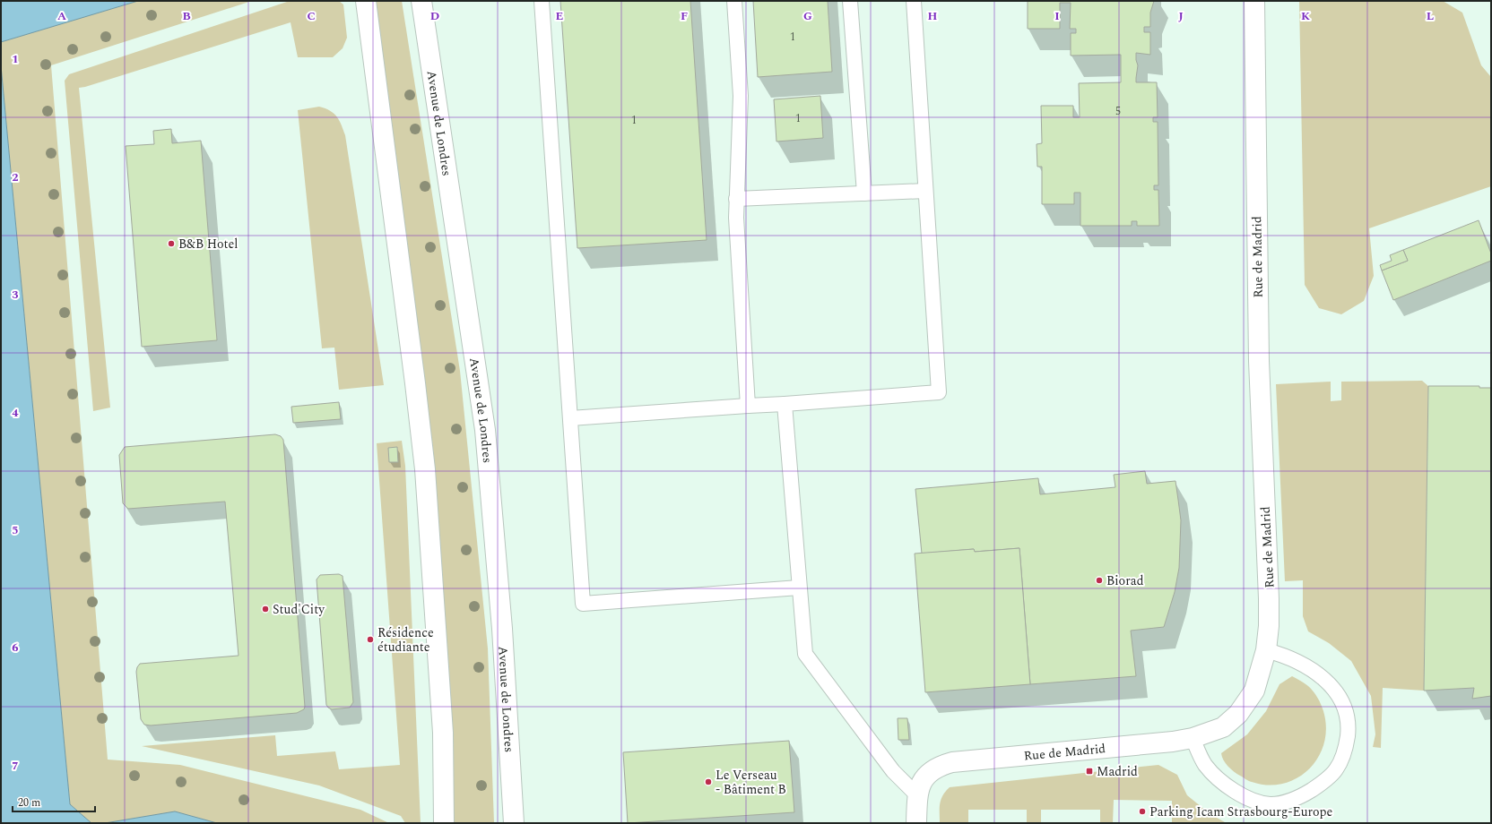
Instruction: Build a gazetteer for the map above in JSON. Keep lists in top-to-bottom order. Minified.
{"streets":{"street":["Avenue de Londres","Rue de Madrid"]},"places":{"other":["B&B Hotel","Biorad","Stud'City","Résidence étudiante","Le Verseau - Bâtiment B","Parking Icam Strasbourg-Europe"],"transit":["Madrid"]},"house_numbers":["1","5","1","1"],"scale_bar":"20 m","grid":{"columns":["A","B","C","D","E","F","G","H","I","J","K","L"],"rows":["1","2","3","4","5","6","7"]}}
